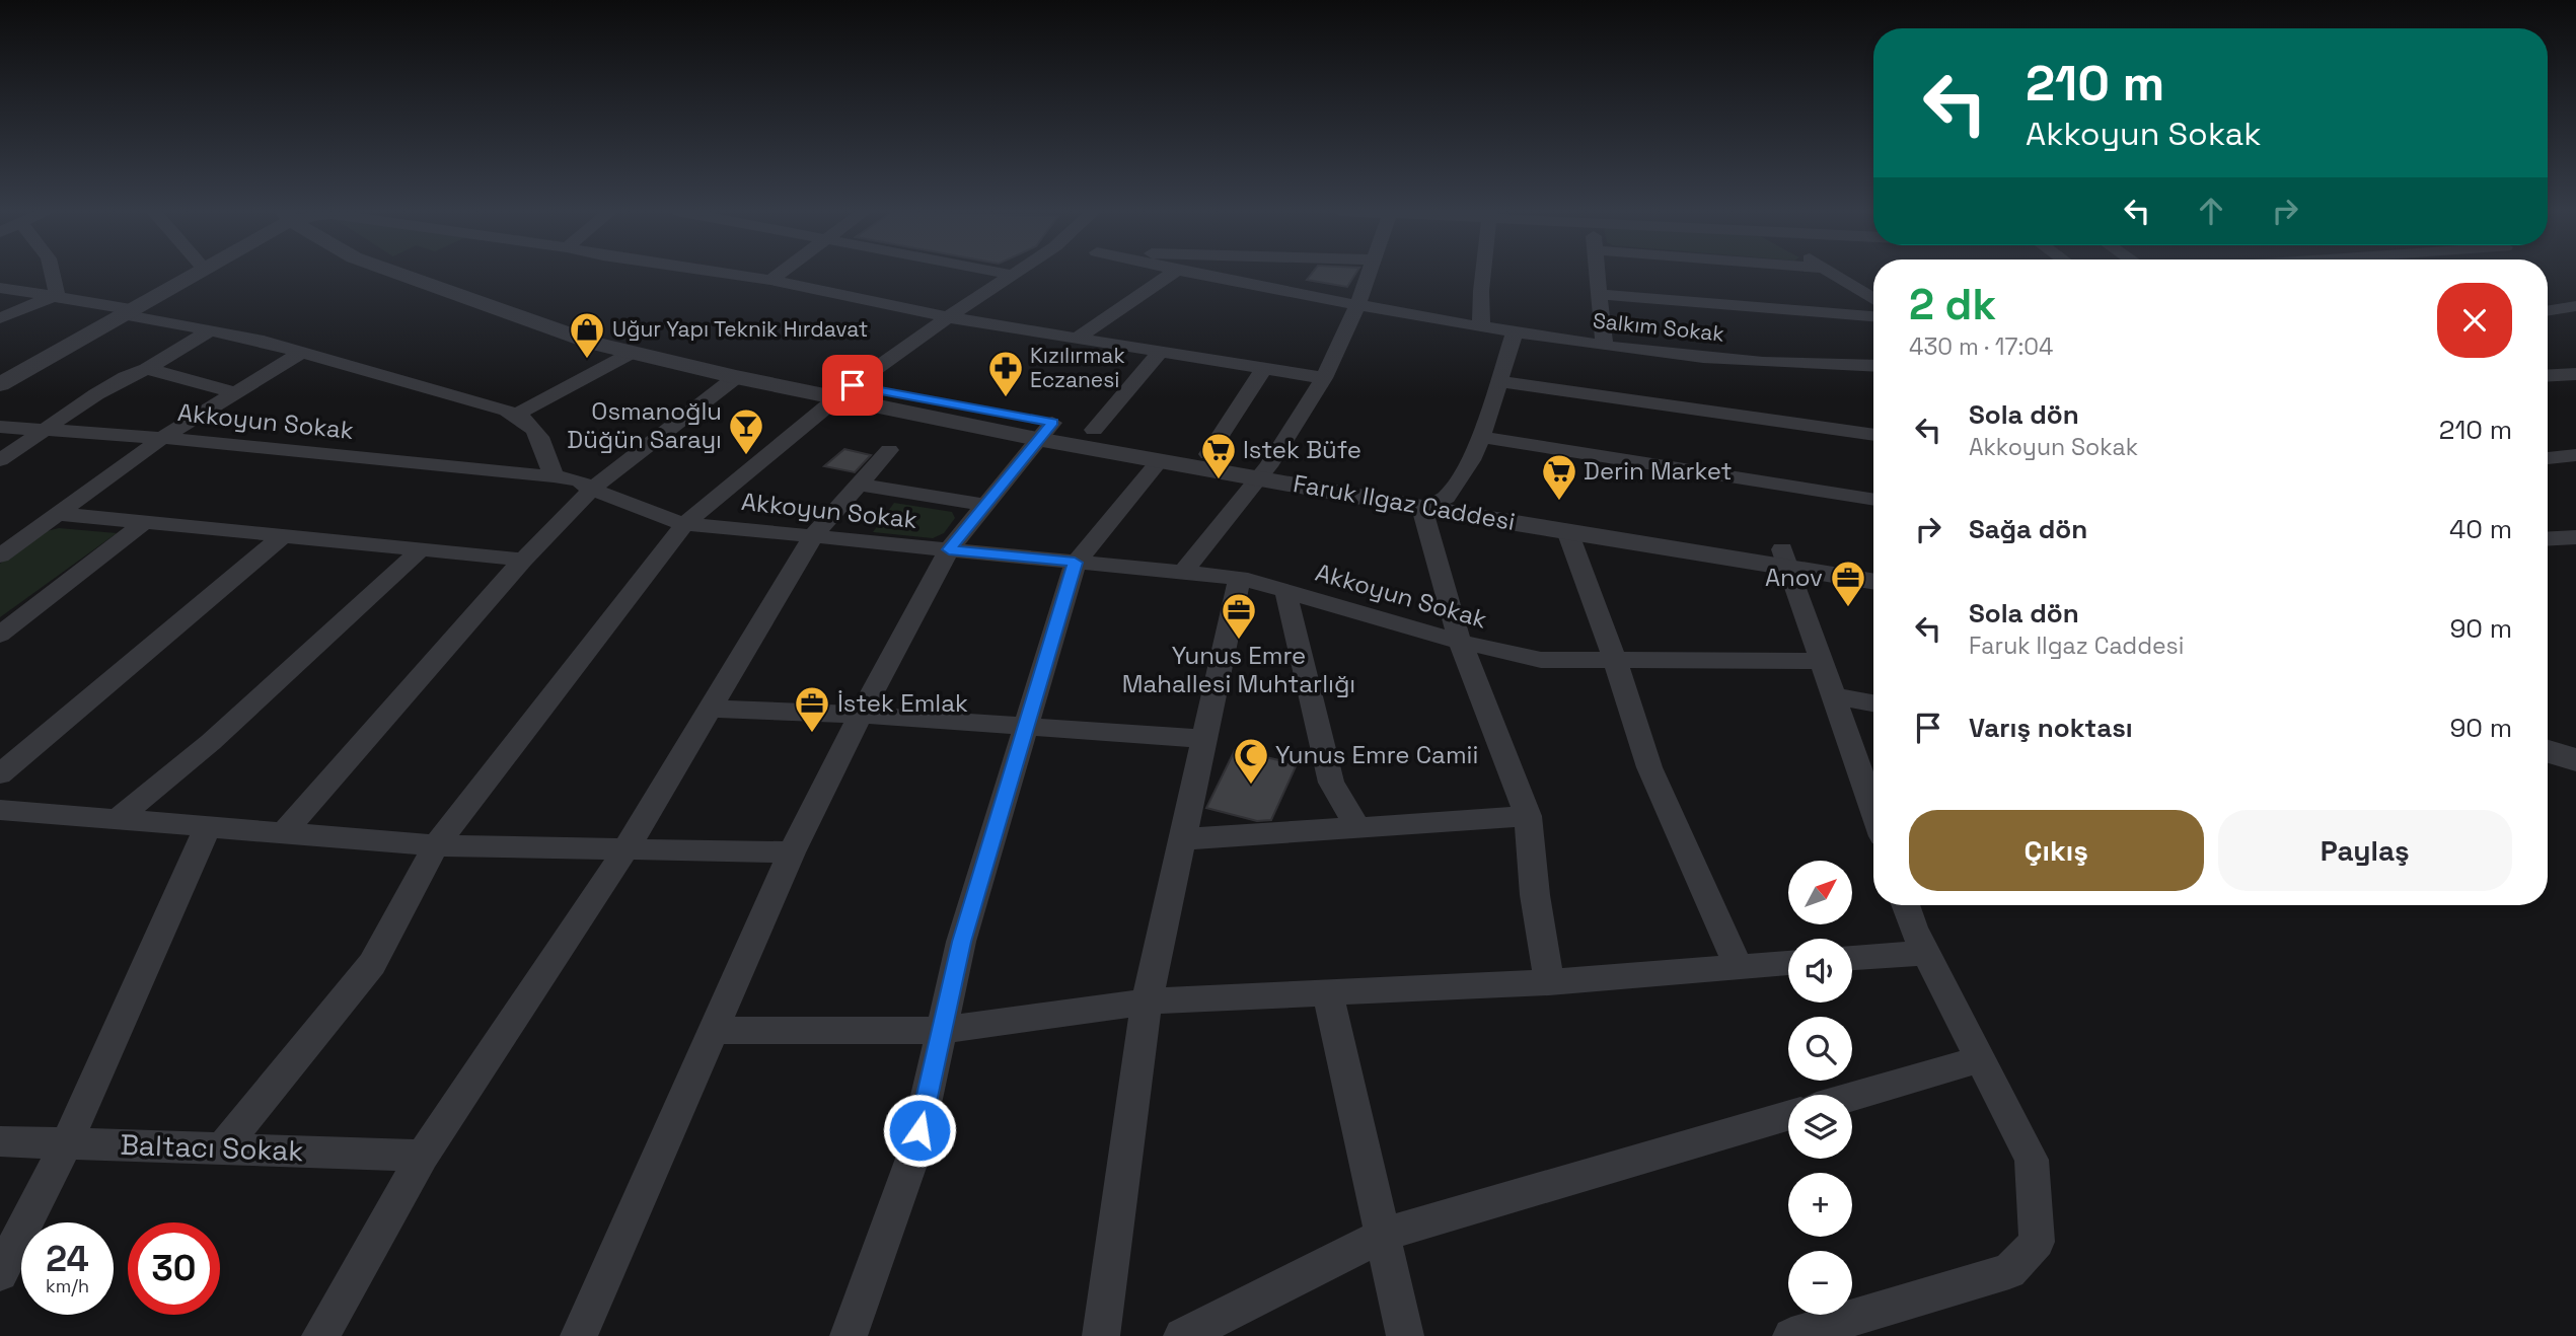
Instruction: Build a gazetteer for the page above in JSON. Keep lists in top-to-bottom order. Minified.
{"streets":{"street":["Salkım Sokak","Akkoyun Sokak","Faruk Ilgaz Caddesi","Baltacı Sokak"]},"places":{"shop":["Uğur Yapı Teknik Hırdavat"],"pharmacy":["Kızılırmak Eczanesi"],"bar":["Osmanoğlu Düğün Sarayı"],"supermarket":["Istek Büfe","Derin Market"],"office":["Anov","Yunus Emre Mahallesi Muhtarlığı","İstek Emlak"],"mosque":["Yunus Emre Camii"]},"north":"top right","page":{"turn":["210 m","Akkoyun Sokak"],"heading":["2 dk","430 m · 17:04"],"list":[{"name":"Sola dön","note":"Akkoyun Sokak","value":"210 m"},{"name":"Sağa dön","value":"40 m"},{"name":"Sola dön","note":"Faruk Ilgaz Caddesi","value":"90 m"},{"name":"Varış noktası","value":"90 m"}],"buttons":["Çıkış","Paylaş"],"map_buttons":["+","−"],"speed":"24 km/h","limit":"30"}}
